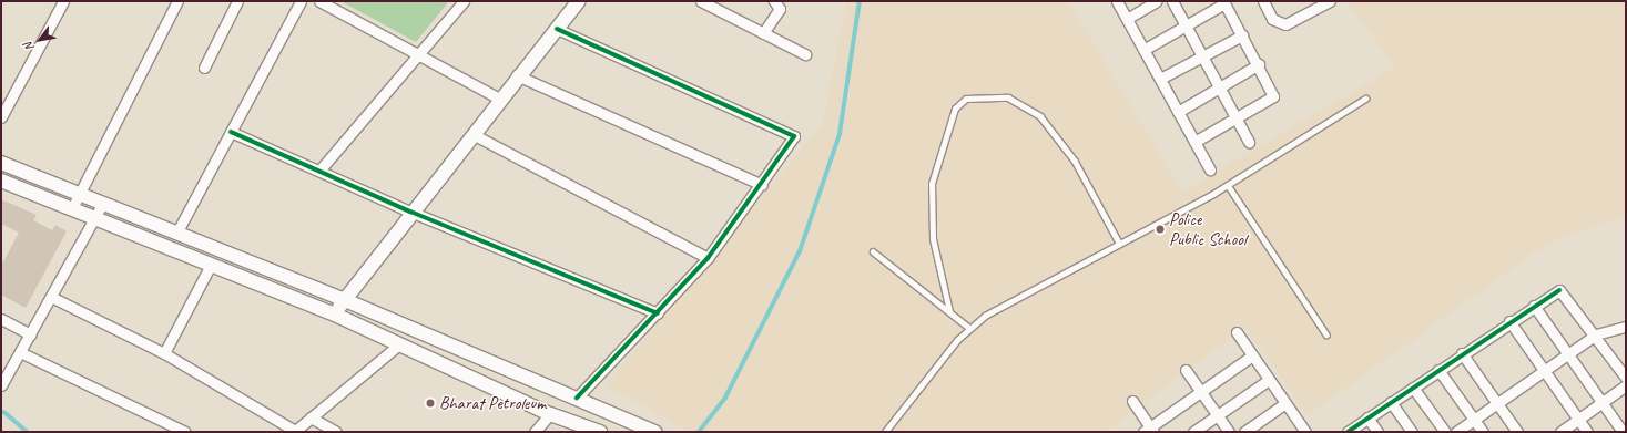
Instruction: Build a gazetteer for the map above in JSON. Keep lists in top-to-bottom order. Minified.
{"places":["Police Public School","Bharat Petroleum"],"north":"bottom left"}
